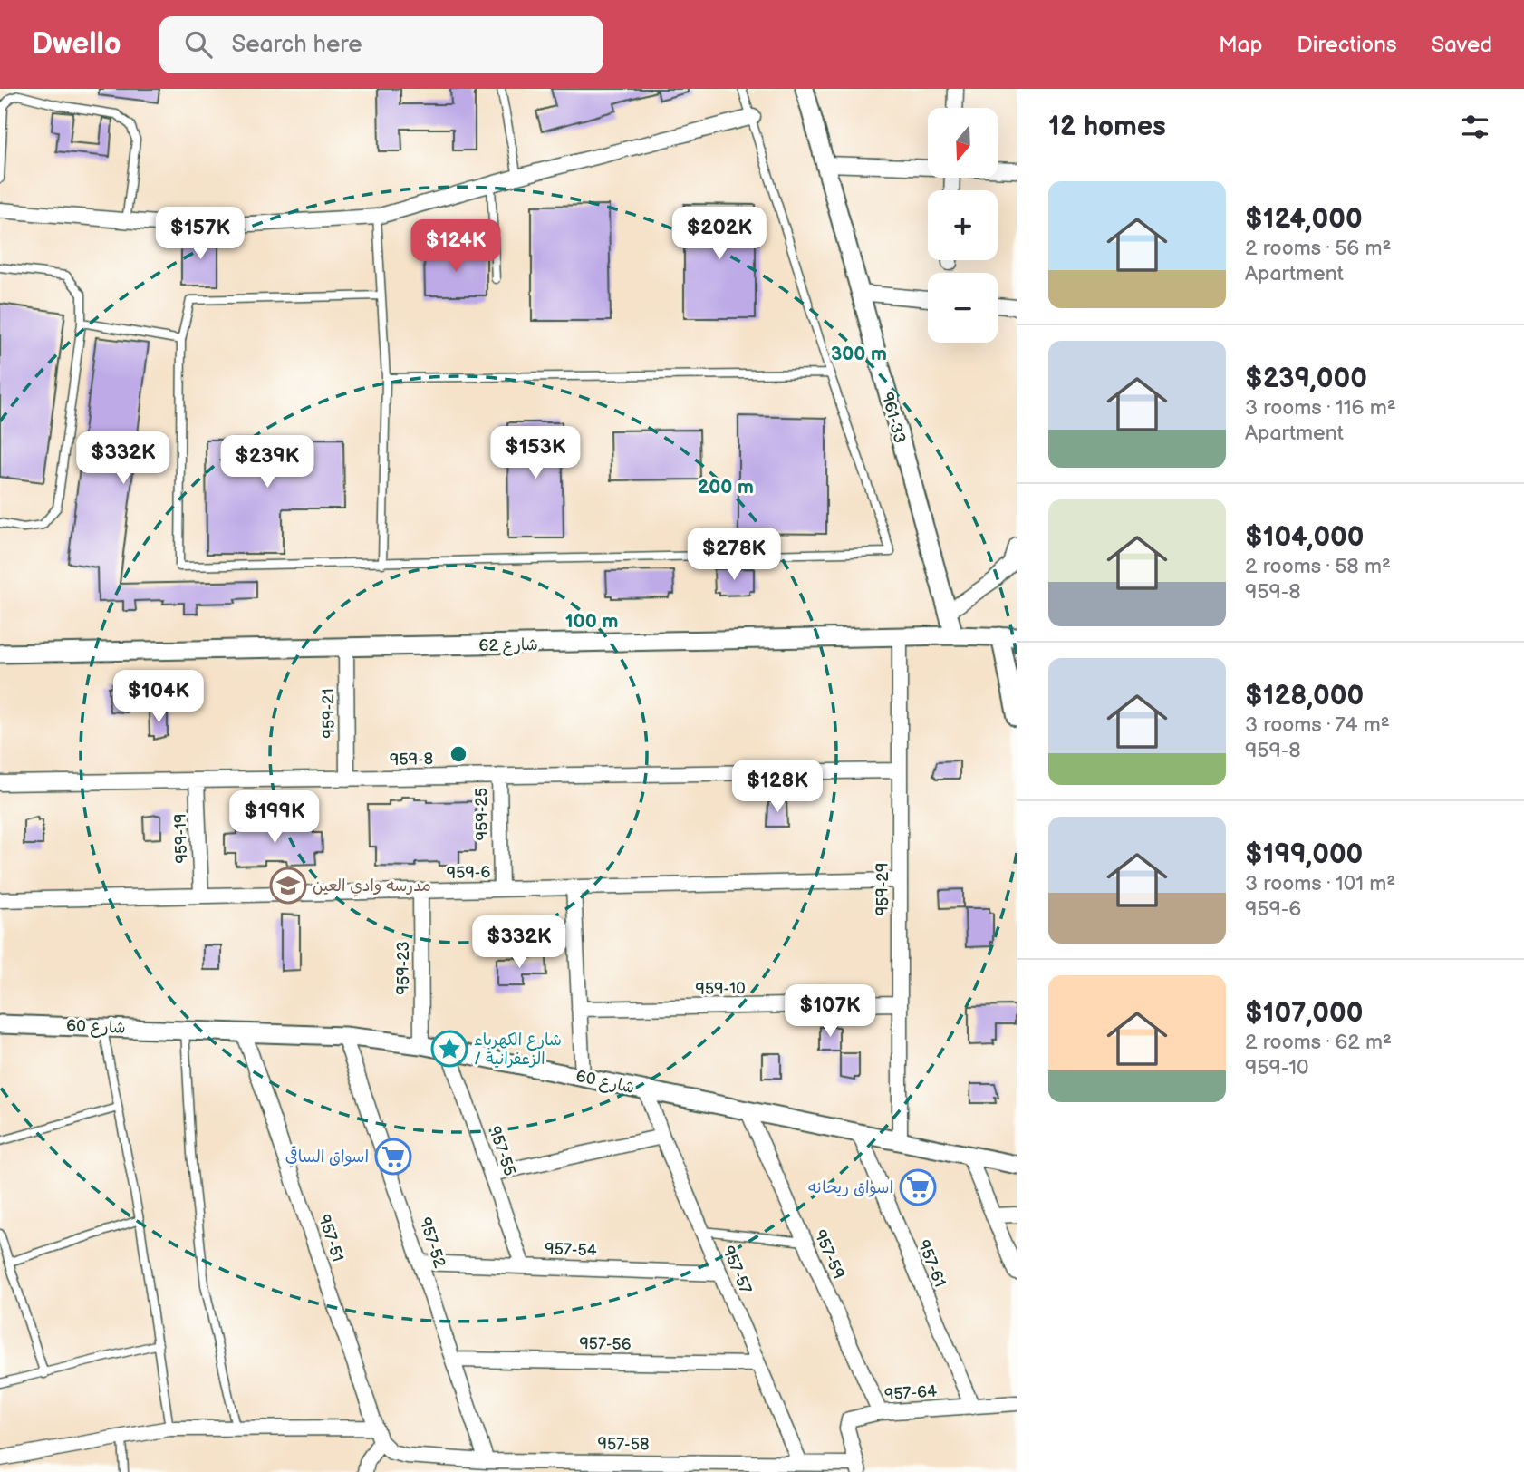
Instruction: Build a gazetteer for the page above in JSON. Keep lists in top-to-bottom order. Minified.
{"streets":{"street":["961-33","شارع 62","959-21","959-8","959-25","959-19","959-6","959-29","959-23","959-10","شارع 60","957-55","957-51","957-52","957-54","957-59","957-61","957-57","957-56","957-64","957-58"]},"crossings":[["961-33","شارع 62"],["شارع 62","959-21"],["شارع 62","959-29"],["959-21","959-8"],["959-8","959-25"],["959-8","959-19"],["959-8","959-29"],["959-25","959-6"],["959-19","959-6"],["959-6","959-29"],["959-6","959-23"],["959-29","959-10"],["959-29","شارع 60"],["959-23","شارع 60"],["شارع 60","957-55"],["شارع 60","957-51"],["شارع 60","957-52"],["شارع 60","957-59"],["شارع 60","957-61"],["شارع 60","957-57"],["957-55","957-54"],["957-51","957-58"],["957-52","957-54"],["957-52","957-56"],["957-52","957-58"],["957-54","957-57"],["957-59","957-64"],["957-61","957-64"],["957-57","957-56"],["957-57","957-58"],["957-64","957-58"]],"places":{"school or university":["مدرسه وادي العين"],"place":["شارع الكهرباء / الزعفرانية"],"supermarket":["اسواق الساقي","اسواق ريحانه"]},"north":"bottom","page":{"header":"Dwello","search":"Search here","nav":["Map","Directions","Saved"],"heading":"12 homes","map_buttons":["+","−"],"list":[{"name":"$124,000","note":"2 rooms · 56 m² · Apartment"},{"name":"$239,000","note":"3 rooms · 116 m² · Apartment"},{"name":"$104,000","note":"2 rooms · 58 m² · 959-8"},{"name":"$128,000","note":"3 rooms · 74 m² · 959-8"},{"name":"$199,000","note":"3 rooms · 101 m² · 959-6"},{"name":"$107,000","note":"2 rooms · 62 m² · 959-10"}],"price":["$157K","$202K","$124K","$153K","$332K","$239K","$278K","$104K","$128K","$199K","$332K","$107K"]},"rings":["300 m","200 m","100 m"]}
